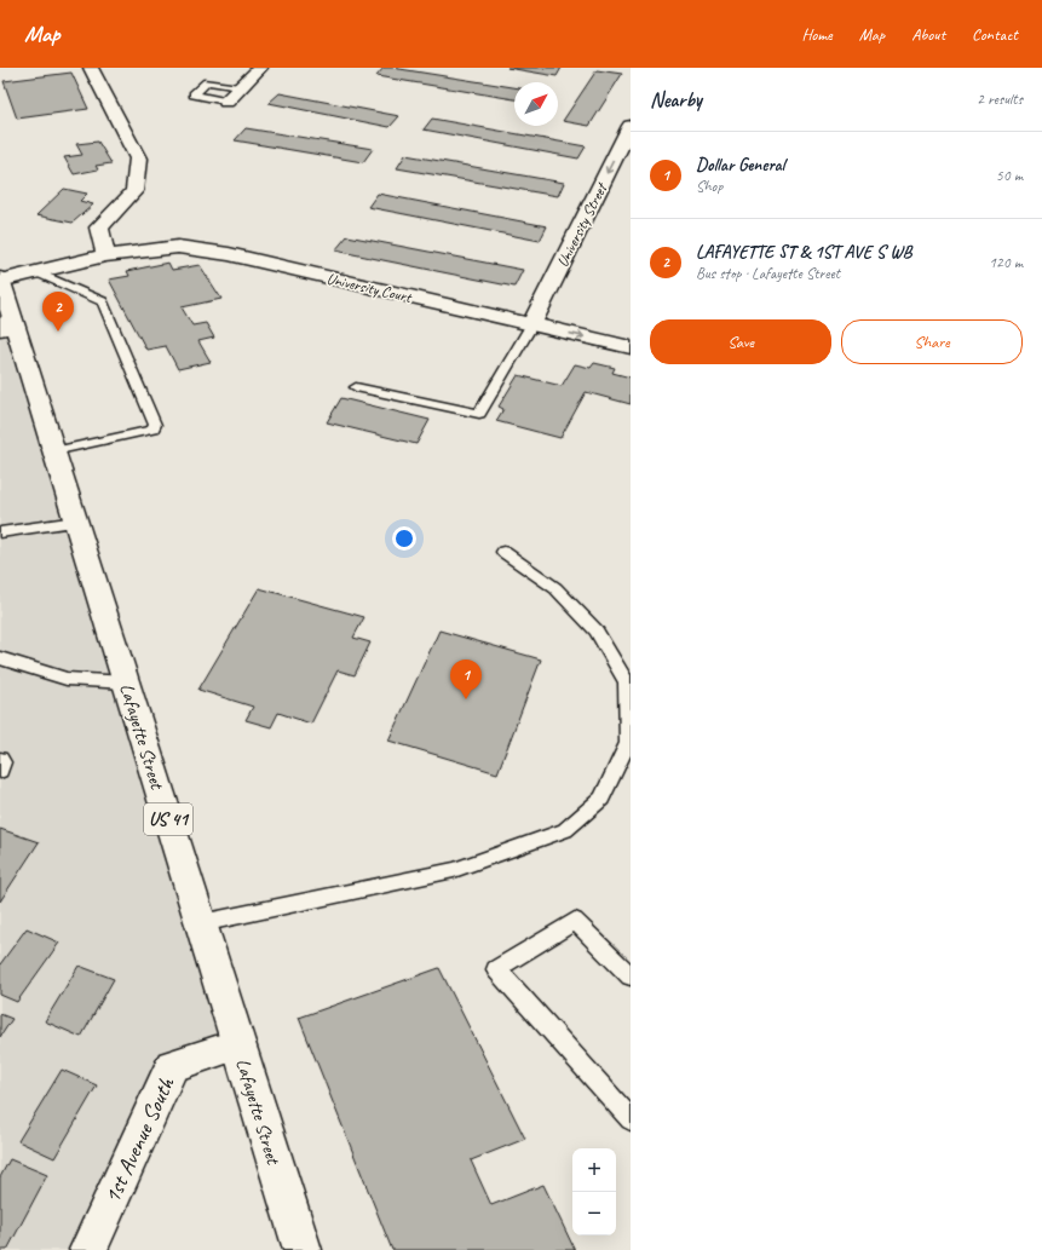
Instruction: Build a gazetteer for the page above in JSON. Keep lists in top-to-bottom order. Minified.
{"streets":{"street":["University Street","University Court","Lafayette Street","US 41","1st Avenue South"]},"crossings":[["University Street","University Court"],["Lafayette Street","1st Avenue South"]],"one_way":["University Street"],"north":"top right","page":{"header":"Map","nav":["Home","Map","About","Contact"],"heading":["Nearby","2 results"],"list":[{"mark":"1","name":"Dollar General","note":"Shop","value":"50 m"},{"mark":"2","name":"LAFAYETTE ST & 1ST AVE S WB","note":"Bus stop · Lafayette Street","value":"120 m"}],"pins":["2","1"],"buttons":["Save","Share"],"map_buttons":["+","−"]}}
